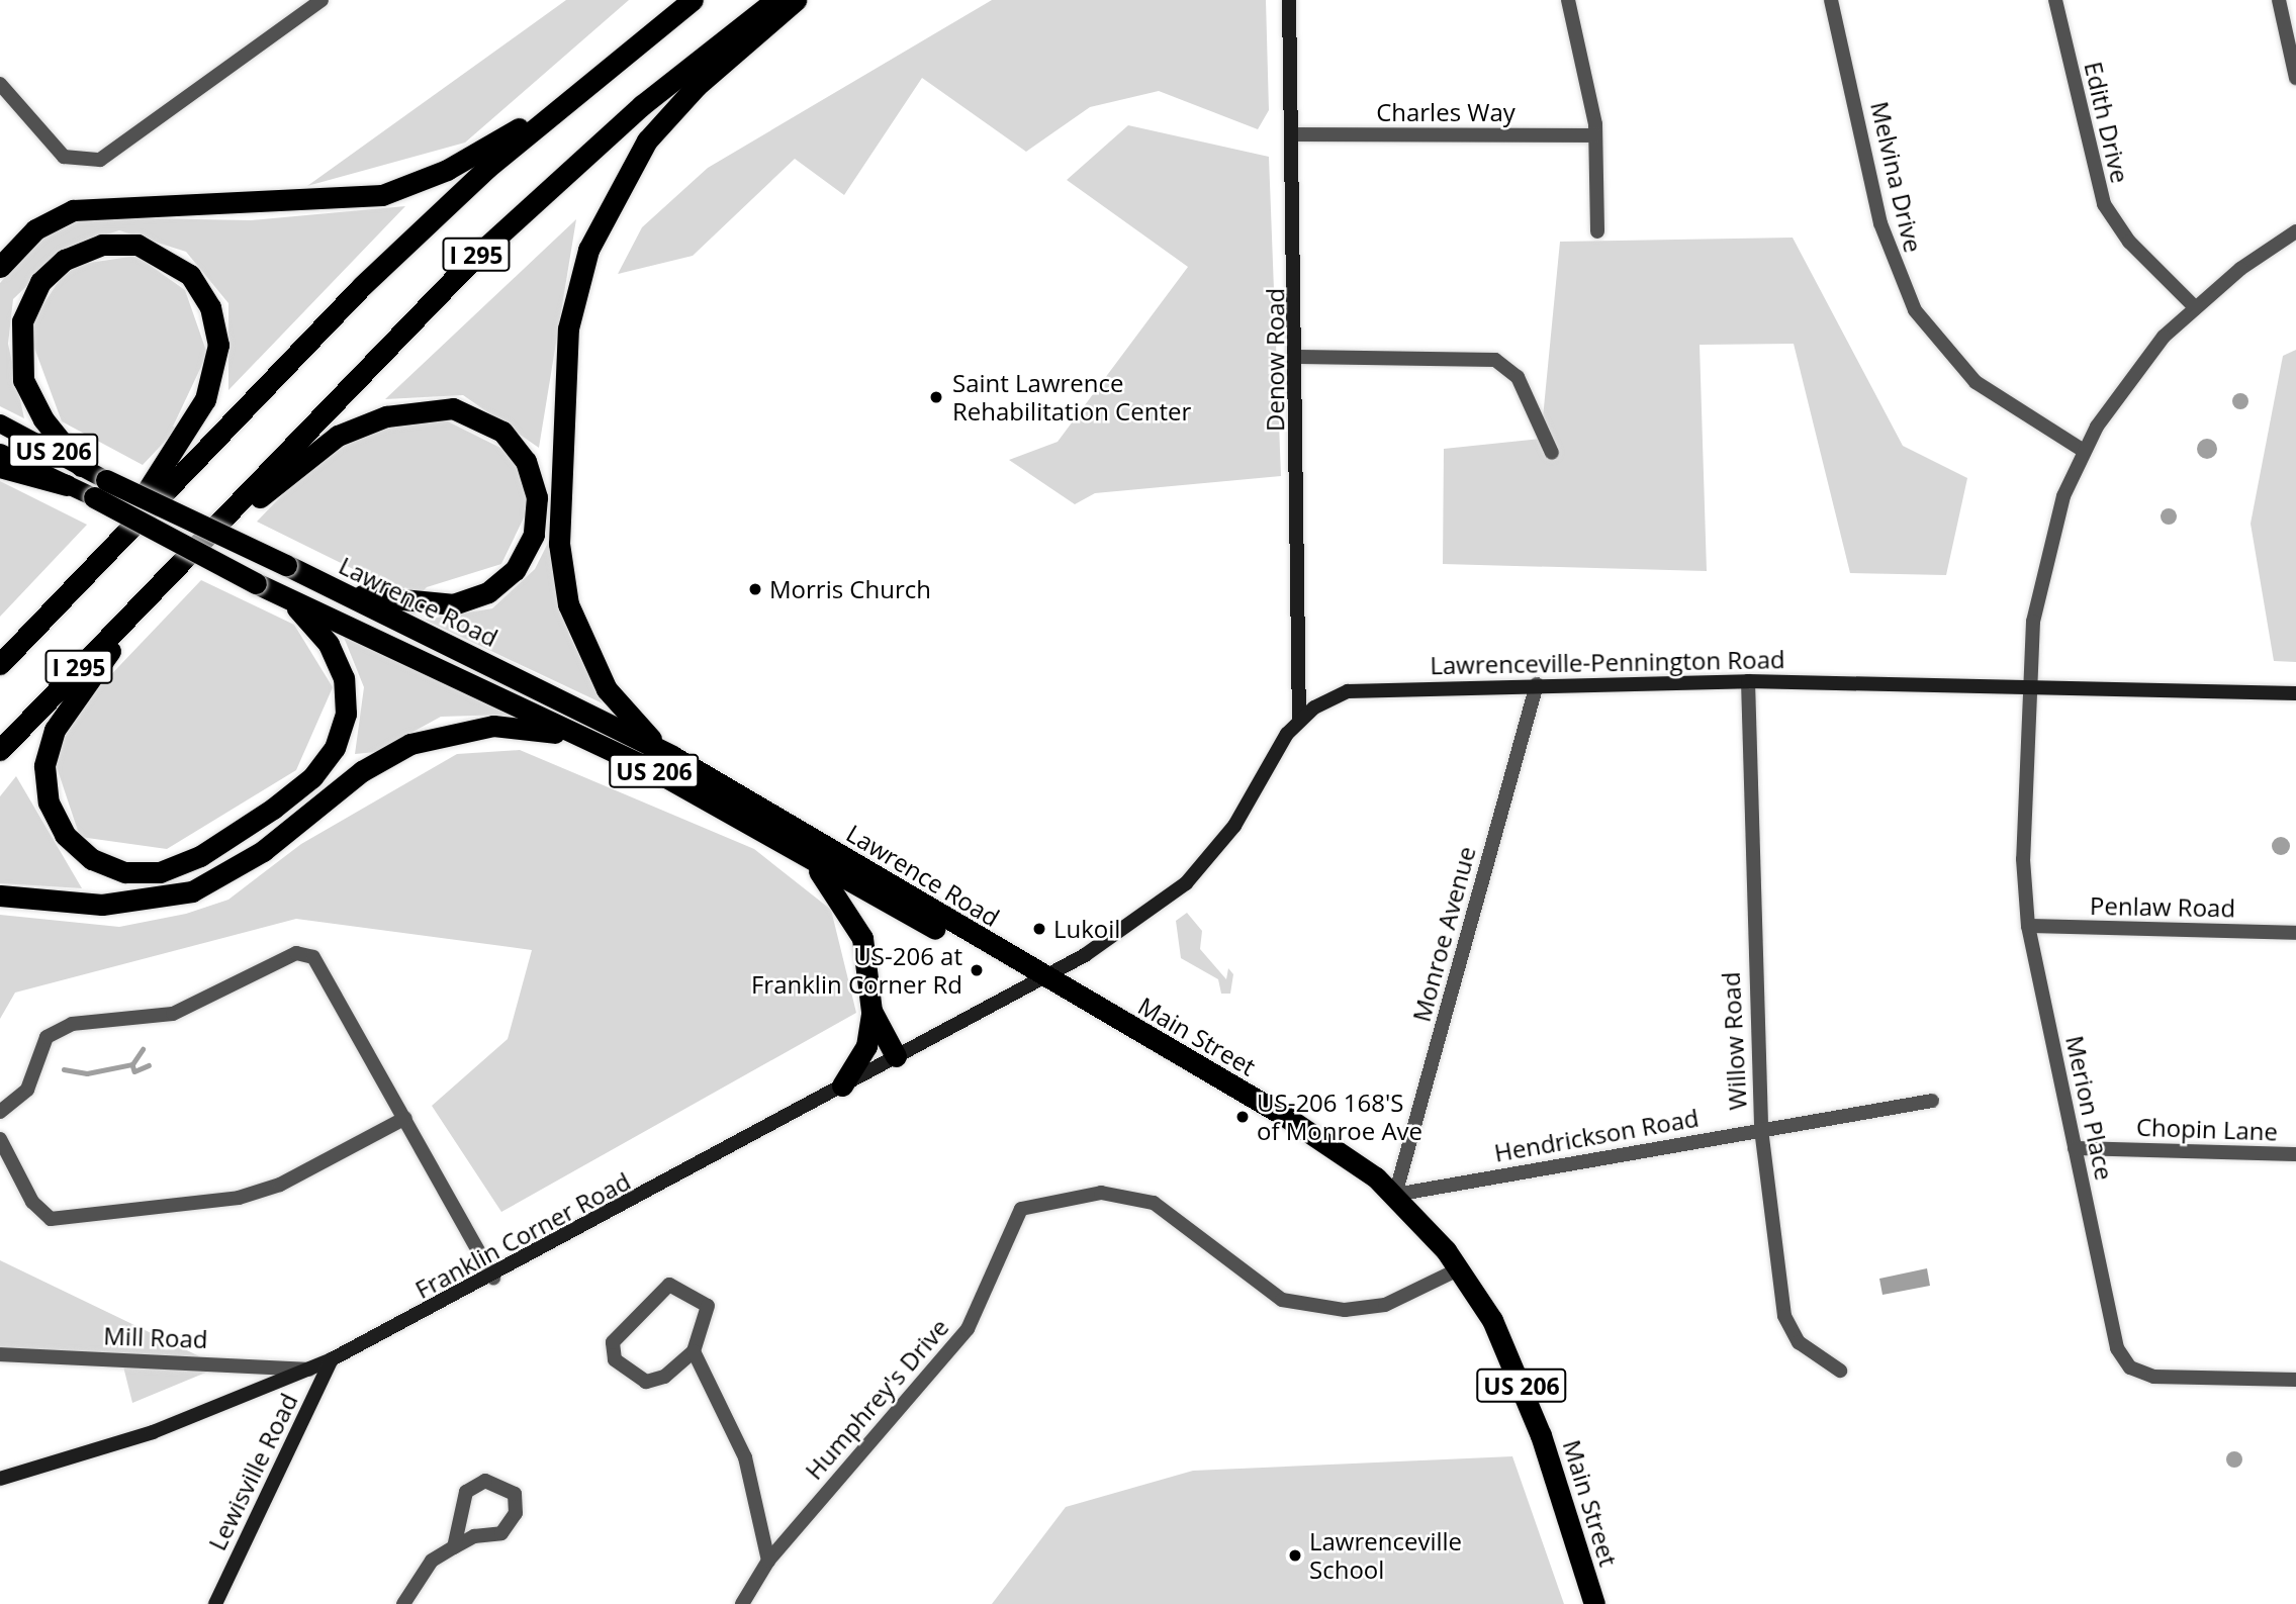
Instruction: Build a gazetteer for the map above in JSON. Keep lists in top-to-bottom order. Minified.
{"streets":{"highway":["I 295","US 206","Lawrence Road","Main Street"],"street":["Charles Way","Edith Drive","Melvina Drive","Denow Road","Lawrenceville-Pennington Road","Penlaw Road","Monroe Avenue","Willow Road","Merion Place","Chopin Lane","Hendrickson Road","Franklin Corner Road","Mill Road","Humphrey's Drive","Lewisville Road"]},"crossings":[["Charles Way","Denow Road"],["Edith Drive","Merion Place"],["Melvina Drive","Merion Place"],["Denow Road","Lawrenceville-Pennington Road"],["Lawrence Road","Lawrenceville-Pennington Road"],["Lawrence Road","Main Street"],["Lawrence Road","Franklin Corner Road"],["Lawrenceville-Pennington Road","Monroe Avenue"],["Lawrenceville-Pennington Road","Main Street"],["Lawrenceville-Pennington Road","Willow Road"],["Lawrenceville-Pennington Road","Merion Place"],["Lawrenceville-Pennington Road","Franklin Corner Road"],["Penlaw Road","Merion Place"],["Monroe Avenue","Main Street"],["Monroe Avenue","Hendrickson Road"],["Main Street","Hendrickson Road"],["Main Street","Franklin Corner Road"],["Main Street","Humphrey's Drive"],["Willow Road","Hendrickson Road"],["Merion Place","Chopin Lane"],["Franklin Corner Road","Mill Road"],["Franklin Corner Road","Lewisville Road"]],"places":["Saint Lawrence Rehabilitation Center","Morris Church","Lukoil","US-206 at Franklin Corner Rd","US-206 168'S of Monroe Ave","Lawrenceville School"]}
